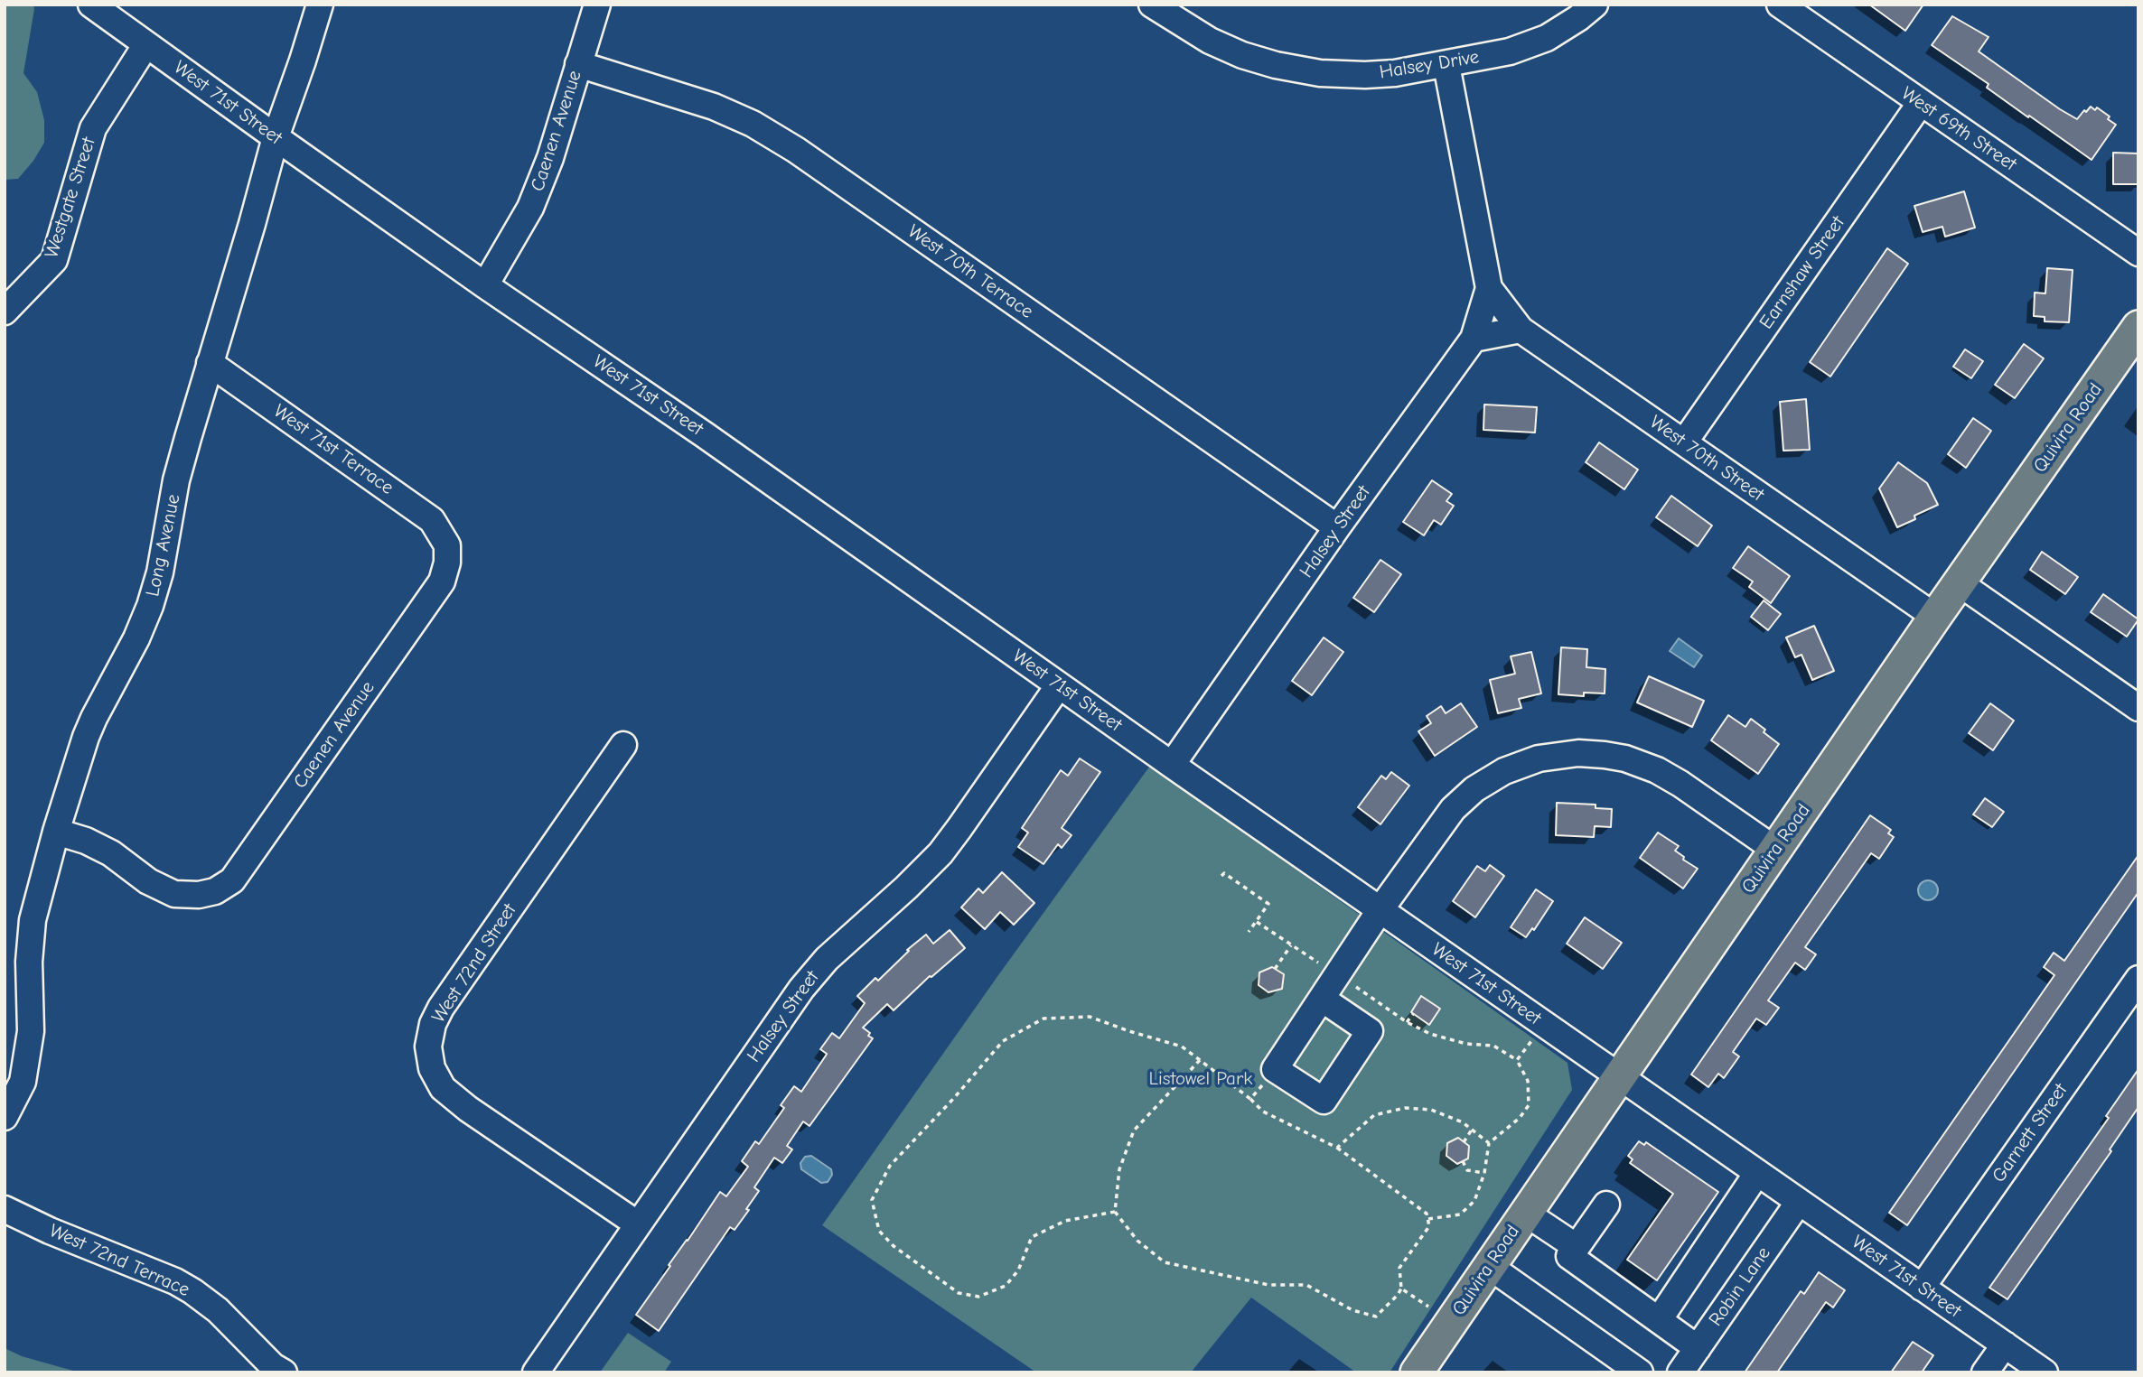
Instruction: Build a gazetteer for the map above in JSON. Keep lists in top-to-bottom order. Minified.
{"streets":{"main road":["Quivira Road"],"street":["Halsey Drive","West 71st Street","West 69th Street","Caenen Avenue","Westgate Street","West 70th Terrace","Earnshaw Street","West 71st Terrace","West 70th Street","Halsey Street","Long Avenue","West 72nd Street","Garnett Street","West 72nd Terrace","Robin Lane"]},"crossings":[["Halsey Drive","West 70th Street"],["West 71st Street","Caenen Avenue"],["West 71st Street","Westgate Street"],["West 71st Street","Quivira Road"],["West 71st Street","Halsey Street"],["West 71st Street","Long Avenue"],["West 71st Street","Garnett Street"],["West 71st Street","Robin Lane"],["West 69th Street","Earnshaw Street"],["Caenen Avenue","West 70th Terrace"],["Caenen Avenue","West 71st Terrace"],["Caenen Avenue","Long Avenue"],["West 70th Terrace","Halsey Street"],["Earnshaw Street","West 70th Street"],["Quivira Road","West 70th Street"],["West 71st Terrace","Long Avenue"],["West 70th Street","Halsey Street"],["Halsey Street","West 72nd Street"]],"parks":["Listowel Park"]}
